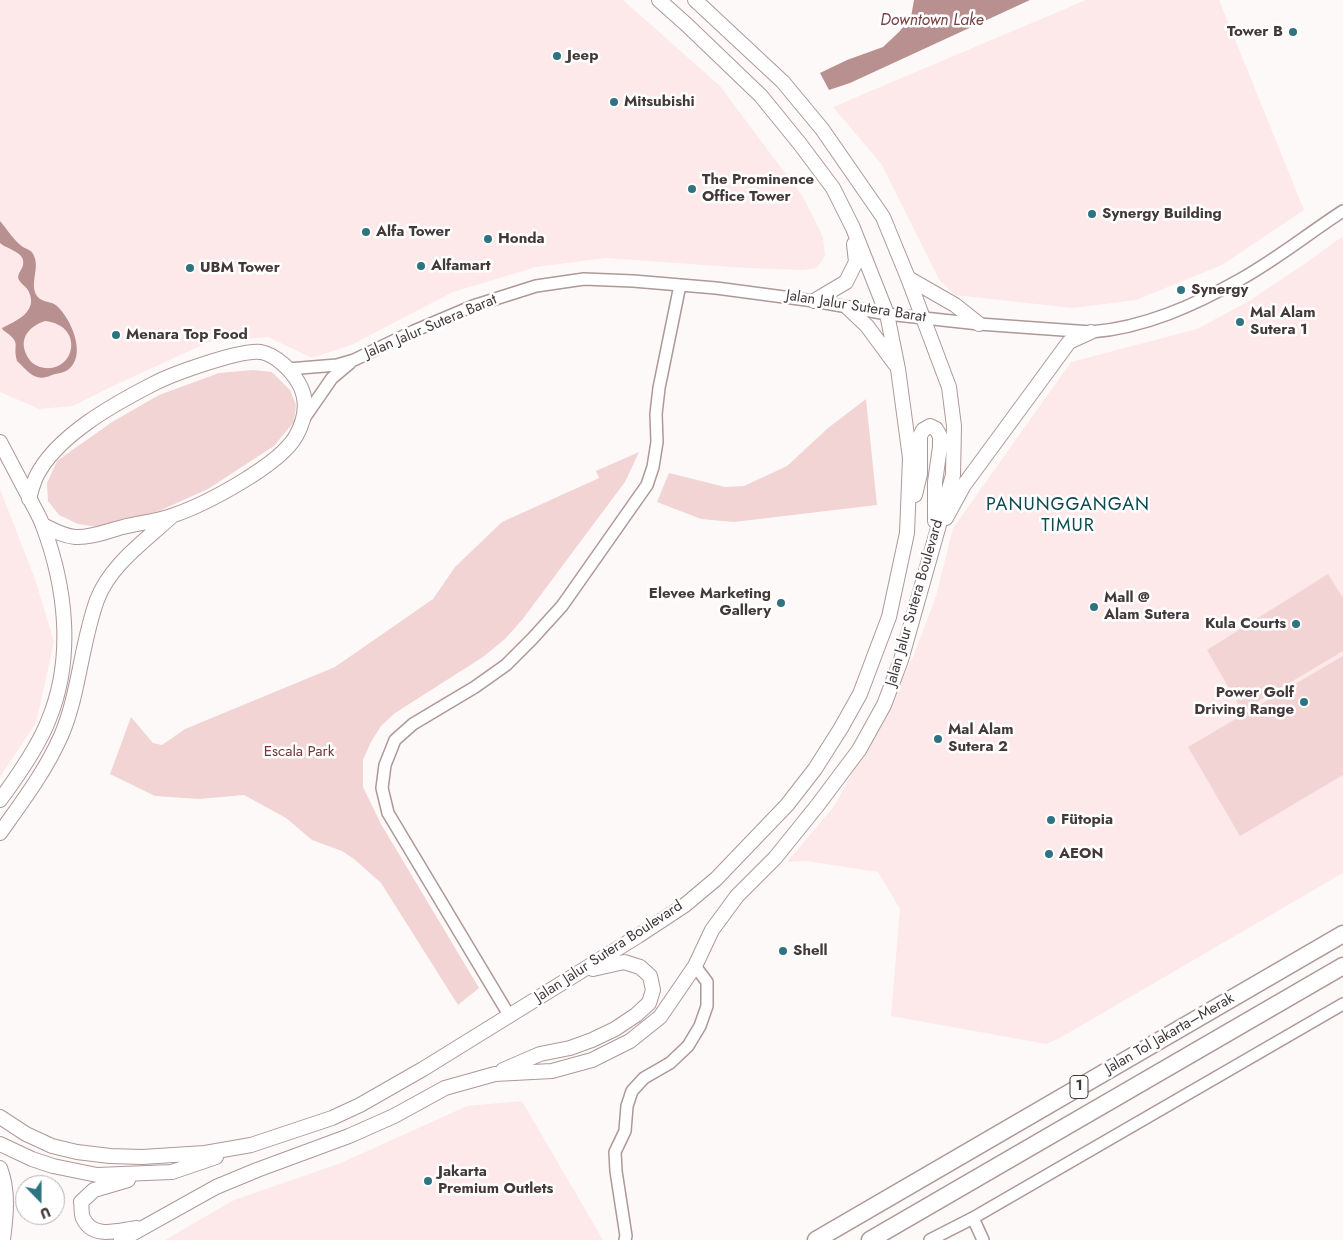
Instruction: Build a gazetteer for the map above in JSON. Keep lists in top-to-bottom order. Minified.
{"streets":{"highway":["Jalan Tol Jakarta–Merak","1"],"main road":["Jalan Jalur Sutera Barat","Jalan Jalur Sutera Boulevard"]},"crossings":[["Jalan Jalur Sutera Barat","Jalan Jalur Sutera Boulevard"]],"districts":["PANUNGGANGAN TIMUR"],"water":["Downtown Lake"],"parks":["Escala Park"],"places":["Tower B","Jeep","Mitsubishi","The Prominence Office Tower","Synergy Building","Alfa Tower","Honda","Alfamart","UBM Tower","Synergy","Mal Alam Sutera 1","Menara Top Food","Elevee Marketing Gallery","Mall @ Alam Sutera","Kula Courts","Power Golf Driving Range","Mal Alam Sutera 2","Fütopia","AEON","Shell","Jakarta Premium Outlets"],"north":"bottom"}
